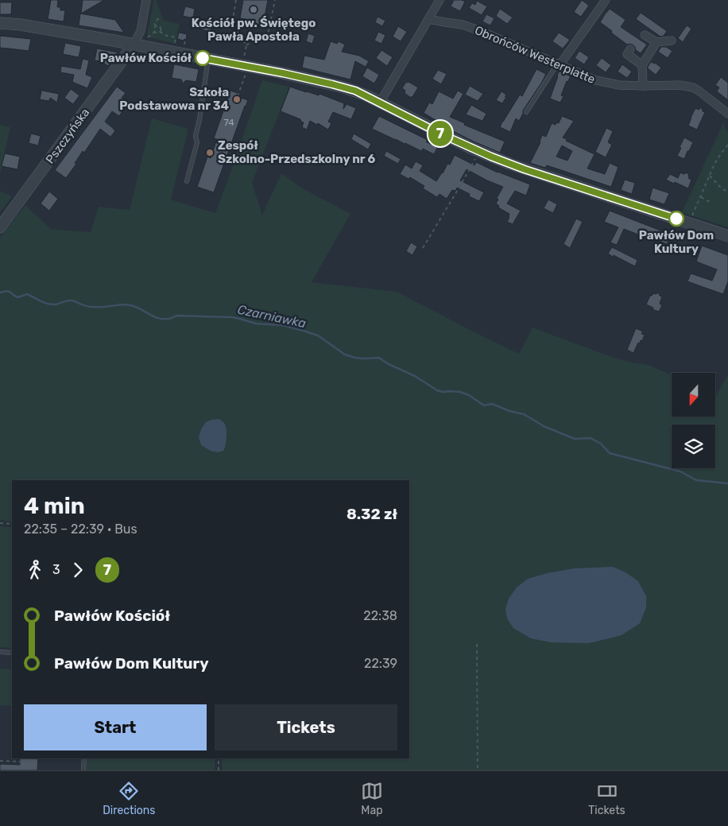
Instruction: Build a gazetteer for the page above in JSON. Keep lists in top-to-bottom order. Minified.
{"streets":{"street":["Obrońców Westerplatte","Pszczyńska"]},"water":["Czarniawka"],"places":["Kościół pw. Świętego Pawła Apostoła","Pawłów Kościół","Szkoła Podstawowa nr 34","Zespół Szkolno-Przedszkolny nr 6","Pawłów Dom Kultury"],"lines":["bus line 7"],"house_numbers":["74"],"north":"bottom","page":{"on_map":"7","heading":["4 min","22:35 – 22:39 · Bus","8.32 zł"],"legs":["3","7"],"list":[{"name":"Pawłów Kościół","value":"22:38"},{"name":"Pawłów Dom Kultury","value":"22:39"}],"buttons":["Start","Tickets"],"tabs":["Directions","Map","Tickets"]}}
